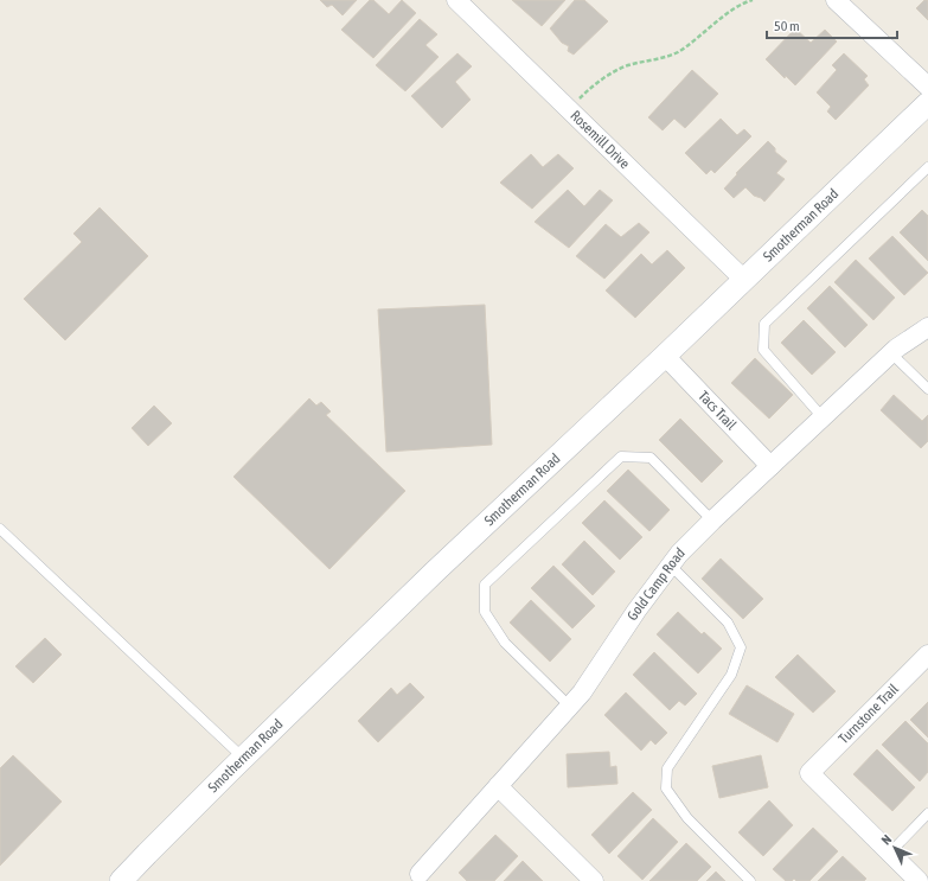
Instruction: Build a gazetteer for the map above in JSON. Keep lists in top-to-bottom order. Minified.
{"streets":{"street":["Rosemill Drive","Smotherman Road","Tacs Trail","Gold Camp Road","Turnstone Trail"]},"crossings":[["Rosemill Drive","Smotherman Road"],["Smotherman Road","Tacs Trail"],["Tacs Trail","Gold Camp Road"]],"scale_bar":"50 m","north":"top left"}
